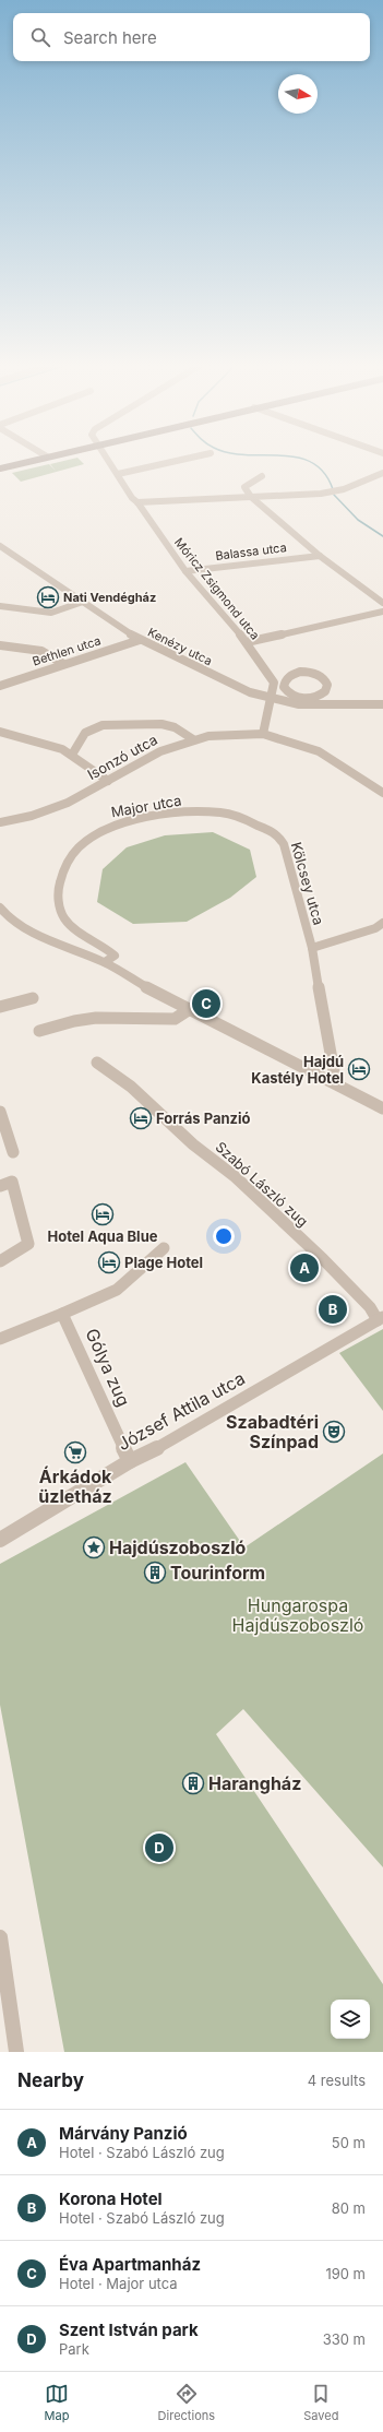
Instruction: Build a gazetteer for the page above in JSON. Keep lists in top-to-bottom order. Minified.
{"streets":{"street":["Balassa utca","Móricz Zsigmond utca","Kenézy utca","Bethlen utca","Isonzó utca","Major utca","Kölcsey utca","Szabó László zug","Gólya zug","József Attila utca"]},"crossings":[["Balassa utca","Móricz Zsigmond utca"],["Kenézy utca","Bethlen utca"],["Major utca","Kölcsey utca"],["Szabó László zug","József Attila utca"],["Gólya zug","József Attila utca"]],"parks":["Hungarospa Hajdúszoboszló"],"places":{"hotel":["Nati Vendégház","Hajdú Kastély Hotel","Forrás Panzió","Hotel Aqua Blue","Plage Hotel"],"theatre":["Szabadtéri Színpad"],"supermarket":["Árkádok üzletház"],"place":["Hajdúszoboszló"],"building":["Tourinform","Harangház"]},"north":"right","page":{"search":"Search here","pins":["C","A","B","D"],"heading":["Nearby","4 results"],"list":[{"mark":"A","name":"Márvány Panzió","note":"Hotel · Szabó László zug","value":"50 m"},{"mark":"B","name":"Korona Hotel","note":"Hotel · Szabó László zug","value":"80 m"},{"mark":"C","name":"Éva Apartmanház","note":"Hotel · Major utca","value":"190 m"},{"mark":"D","name":"Szent István park","note":"Park","value":"330 m"}],"nav":["Map","Directions","Saved"]}}
